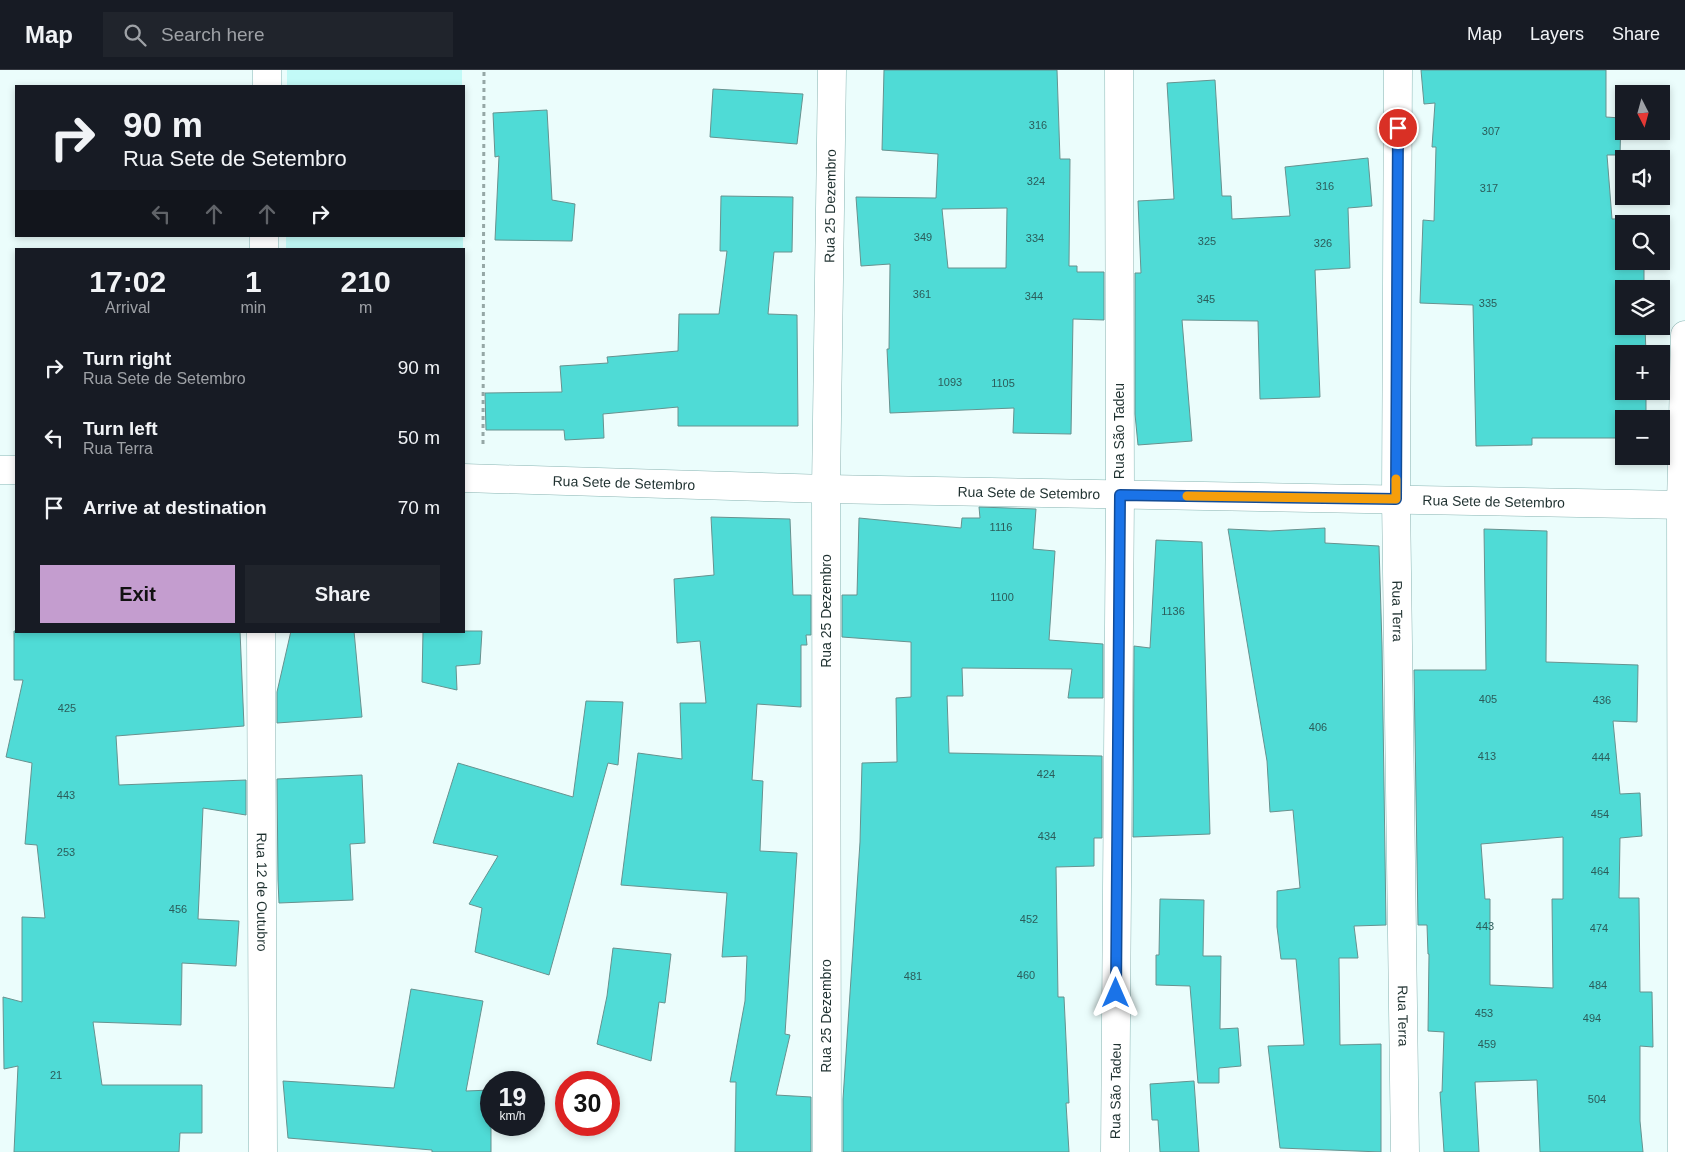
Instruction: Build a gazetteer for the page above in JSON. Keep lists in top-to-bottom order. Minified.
{"streets":{"street":["Rua 25 Dezembro","Rua São Tadeu","Rua Sete de Setembro","Rua Terra","Rua 12 de Outubro"]},"crossings":[["Rua 25 Dezembro","Rua Sete de Setembro"],["Rua São Tadeu","Rua Sete de Setembro"],["Rua Sete de Setembro","Rua Terra"]],"house_numbers":["316","307","324","316","317","349","334","325","326","361","344","345","335","1093","1105","1116","1100","1136","405","436","425","406","413","444","424","443","454","434","253","464","456","452","443","474","460","481","484","453","494","459","21","504"],"north":"bottom","page":{"header":"Map","search":"Search here","nav":["Map","Layers","Share"],"map_buttons":["+","−"],"turn":["90 m","Rua Sete de Setembro"],"eta":["17:02","Arrival","1","min","210","m"],"list":[{"name":"Turn right","note":"Rua Sete de Setembro","value":"90 m"},{"name":"Turn left","note":"Rua Terra","value":"50 m"},{"name":"Arrive at destination","value":"70 m"}],"buttons":["Exit","Share"],"speed":"19 km/h","limit":"30"}}
